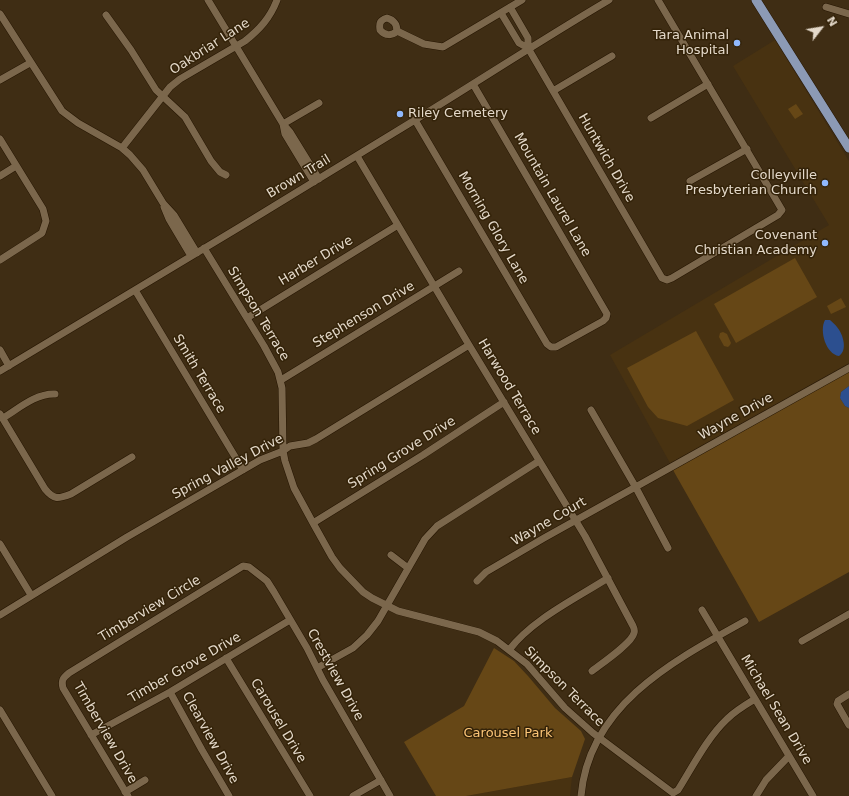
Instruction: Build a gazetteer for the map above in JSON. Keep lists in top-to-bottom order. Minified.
{"streets":{"street":["Oakbriar Lane","Huntwich Drive","Brown Trail","Mountain Laurel Lane","Morning Glory Lane","Harber Drive","Simpson Terrace","Stephenson Drive","Smith Terrace","Harwood Terrace","Wayne Drive","Spring Grove Drive","Spring Valley Drive","Wayne Court","Timberview Circle","Timber Grove Drive","Crestview Drive","Michael Sean Drive","Carousel Drive","Timberview Drive","Clearview Drive"]},"crossings":[["Huntwich Drive","Brown Trail"],["Brown Trail","Mountain Laurel Lane"],["Brown Trail","Morning Glory Lane"],["Brown Trail","Simpson Terrace"],["Brown Trail","Smith Terrace"],["Brown Trail","Harwood Terrace"],["Mountain Laurel Lane","Morning Glory Lane"],["Harber Drive","Simpson Terrace"],["Harber Drive","Harwood Terrace"],["Simpson Terrace","Stephenson Drive"],["Simpson Terrace","Spring Grove Drive"],["Simpson Terrace","Spring Valley Drive"],["Simpson Terrace","Michael Sean Drive"],["Stephenson Drive","Harwood Terrace"],["Smith Terrace","Spring Valley Drive"],["Harwood Terrace","Spring Grove Drive"],["Harwood Terrace","Spring Valley Drive"],["Harwood Terrace","Wayne Court"],["Wayne Drive","Wayne Court"],["Timberview Circle","Crestview Drive"],["Timberview Circle","Timberview Drive"],["Timber Grove Drive","Crestview Drive"],["Timber Grove Drive","Carousel Drive"],["Timber Grove Drive","Timberview Drive"],["Timber Grove Drive","Clearview Drive"]],"parks":["Carousel Park"],"places":["Tara Animal Hospital","Riley Cemetery","Colleyville Presbyterian Church","Covenant Christian Academy"],"north":"top right"}
